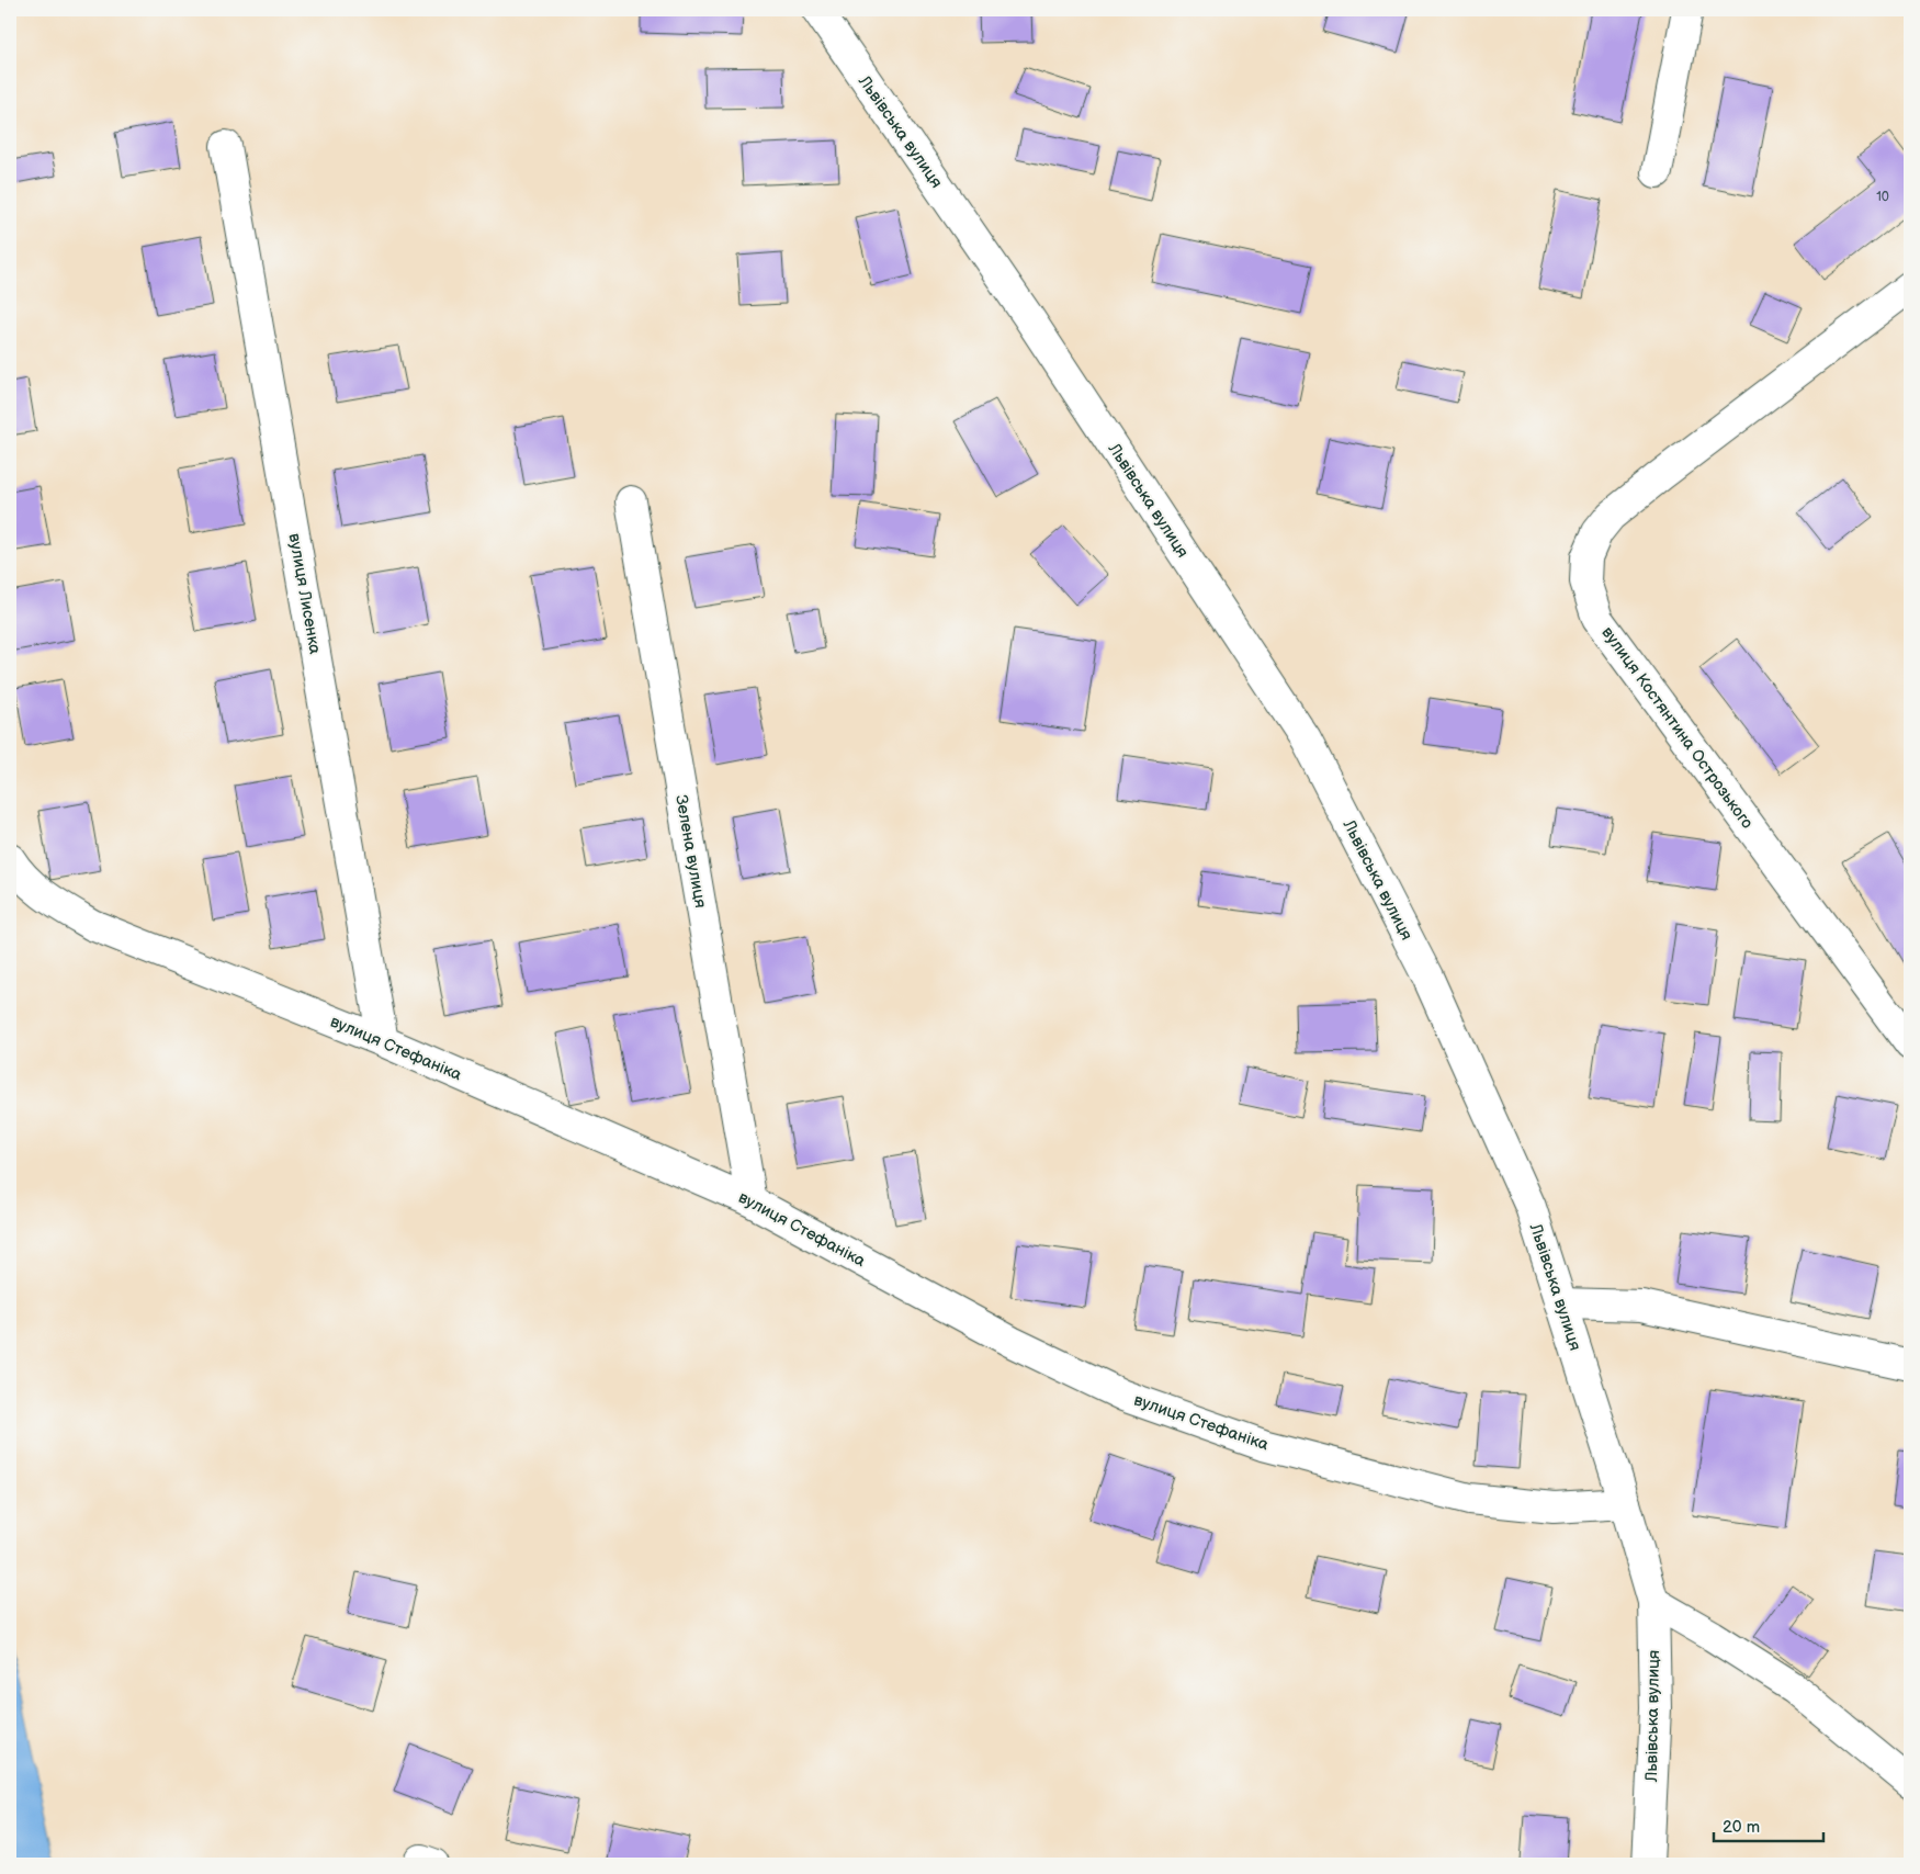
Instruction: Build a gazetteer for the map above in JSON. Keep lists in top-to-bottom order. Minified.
{"streets":{"street":["Львівська вулиця","вулиця Лисенка","вулиця Костянтина Острозького","Зелена вулиця","вулиця Стефаніка"]},"crossings":[["Львівська вулиця","вулиця Стефаніка"],["вулиця Лисенка","вулиця Стефаніка"],["Зелена вулиця","вулиця Стефаніка"]],"house_numbers":["10"],"scale_bar":"20 m"}
